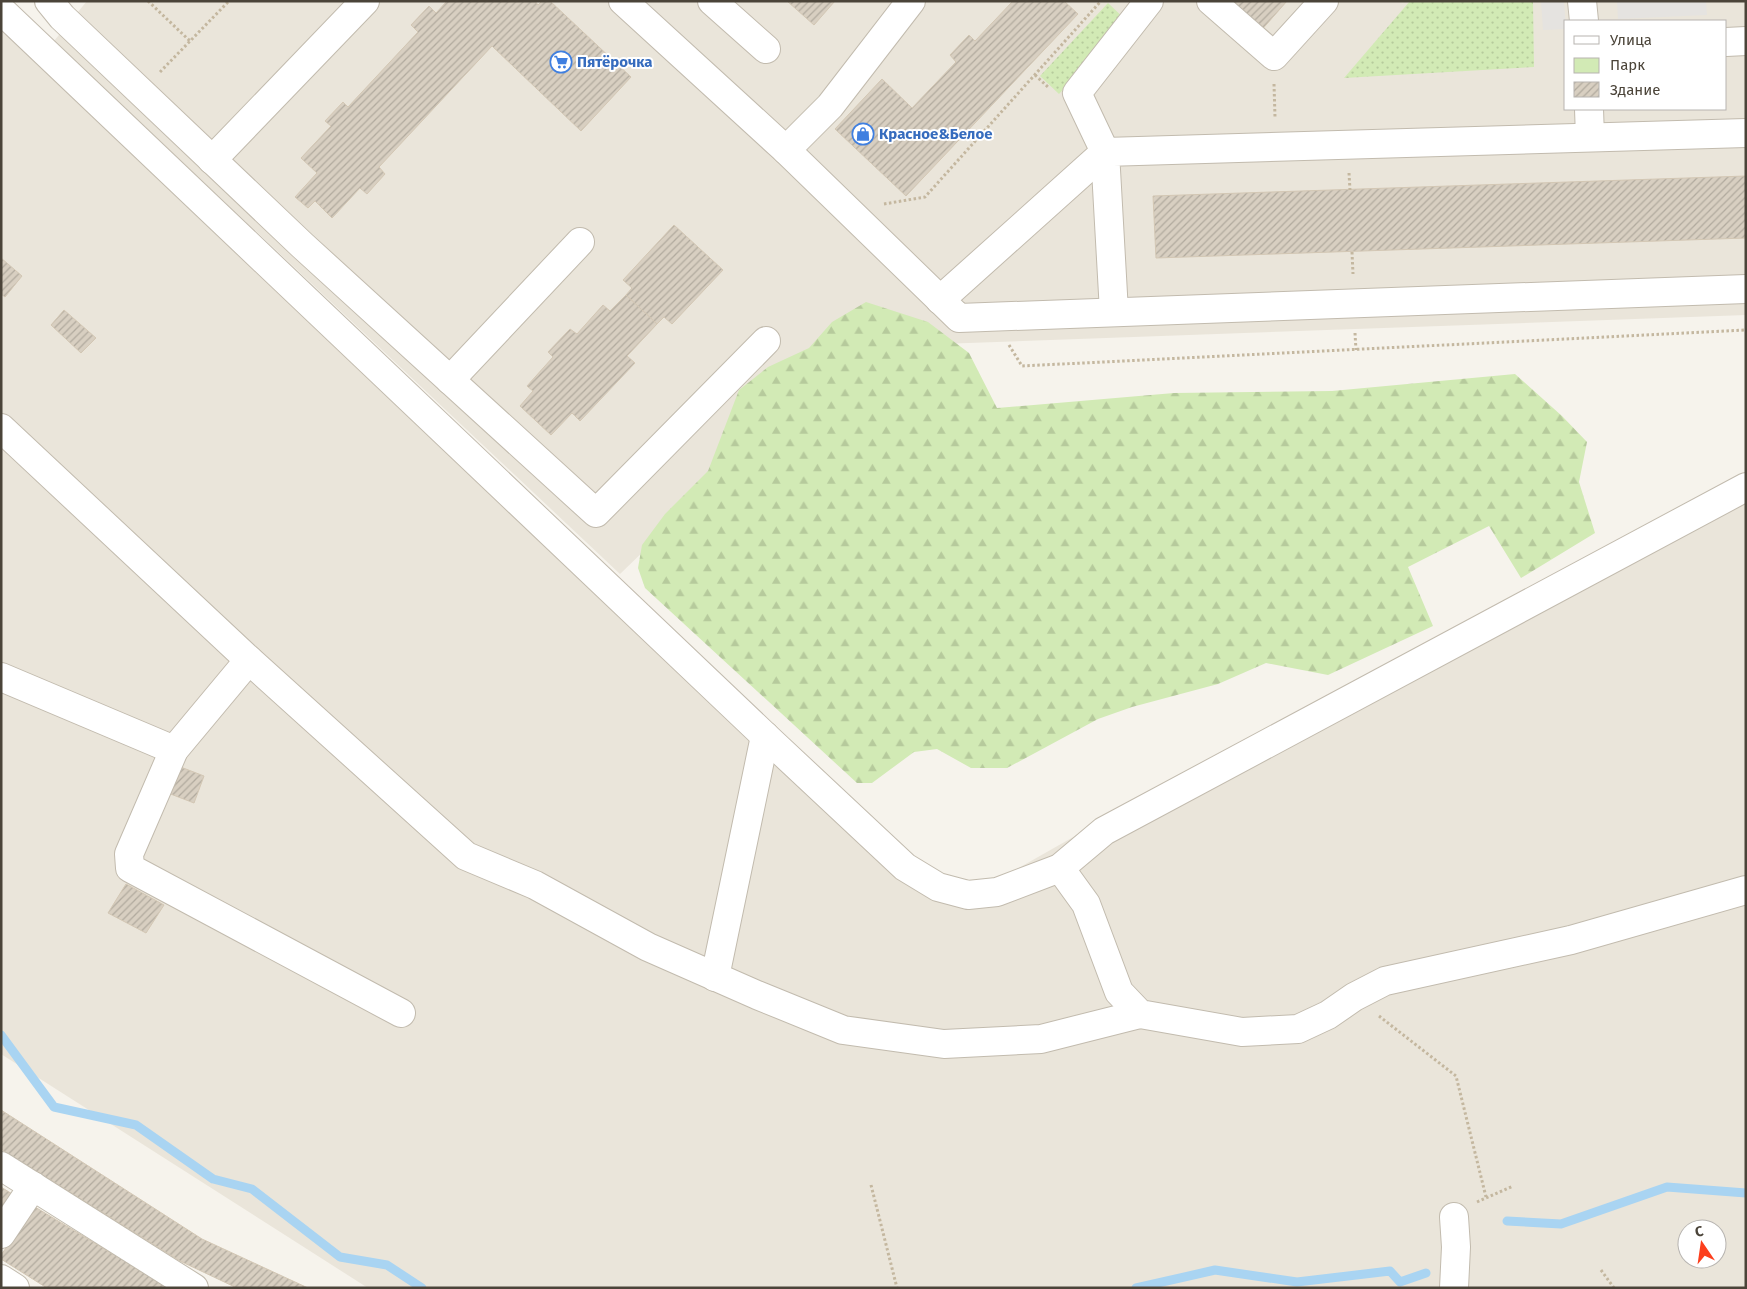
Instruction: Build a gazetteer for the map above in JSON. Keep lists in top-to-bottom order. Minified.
{"places":{"supermarket":["Пятёрочка"],"shop":["Красное&Белое"]},"legend":["Улица","Парк","Здание"],"north":"top"}
